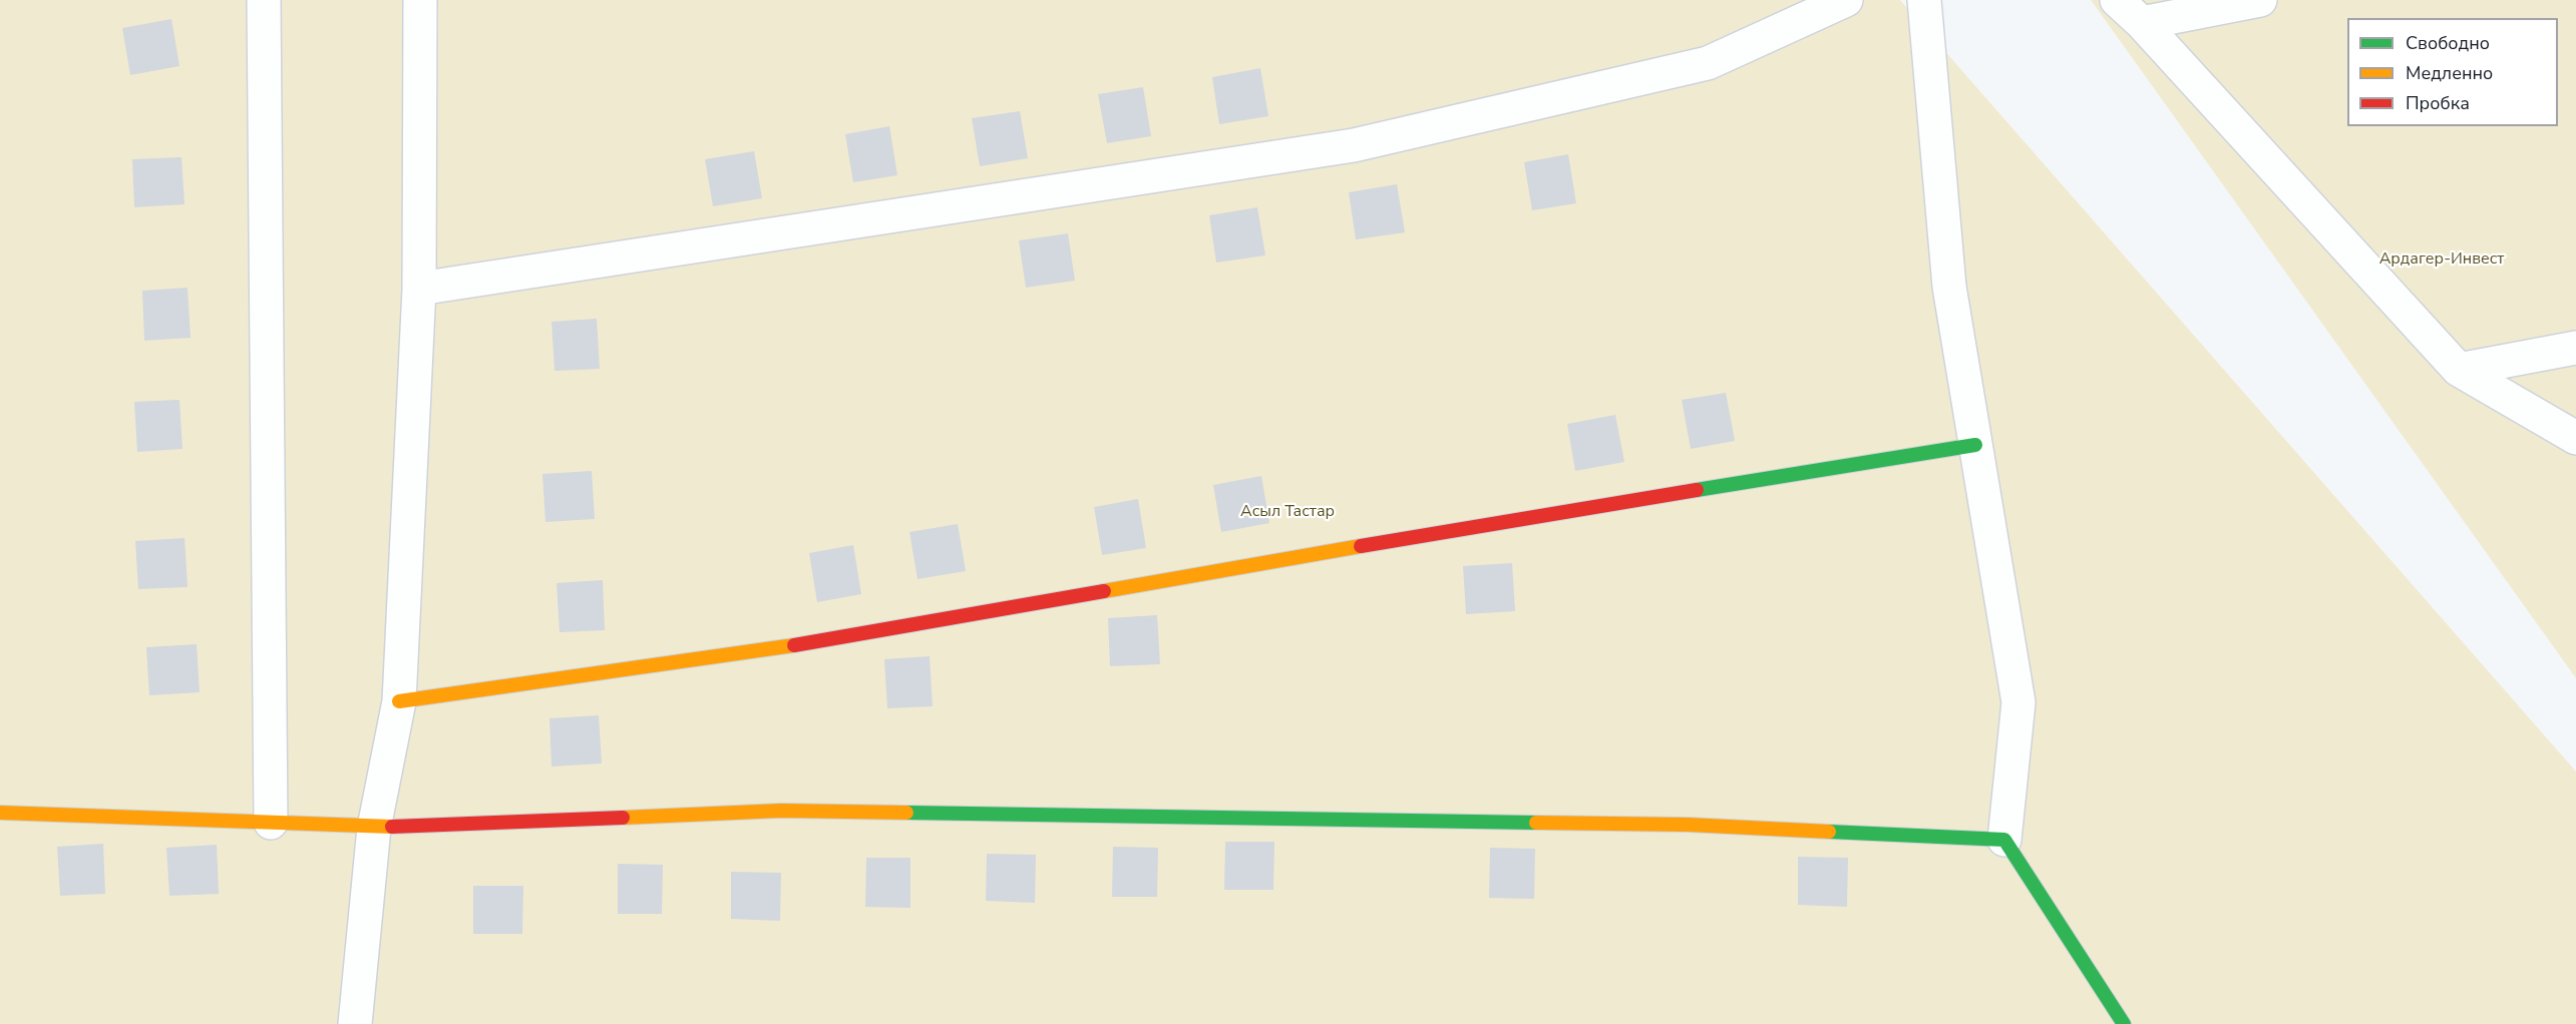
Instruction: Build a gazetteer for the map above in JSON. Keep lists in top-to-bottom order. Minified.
{"parks":["Ардагер-Инвест","Асыл Тастар"],"legend":["Свободно","Медленно","Пробка"]}
